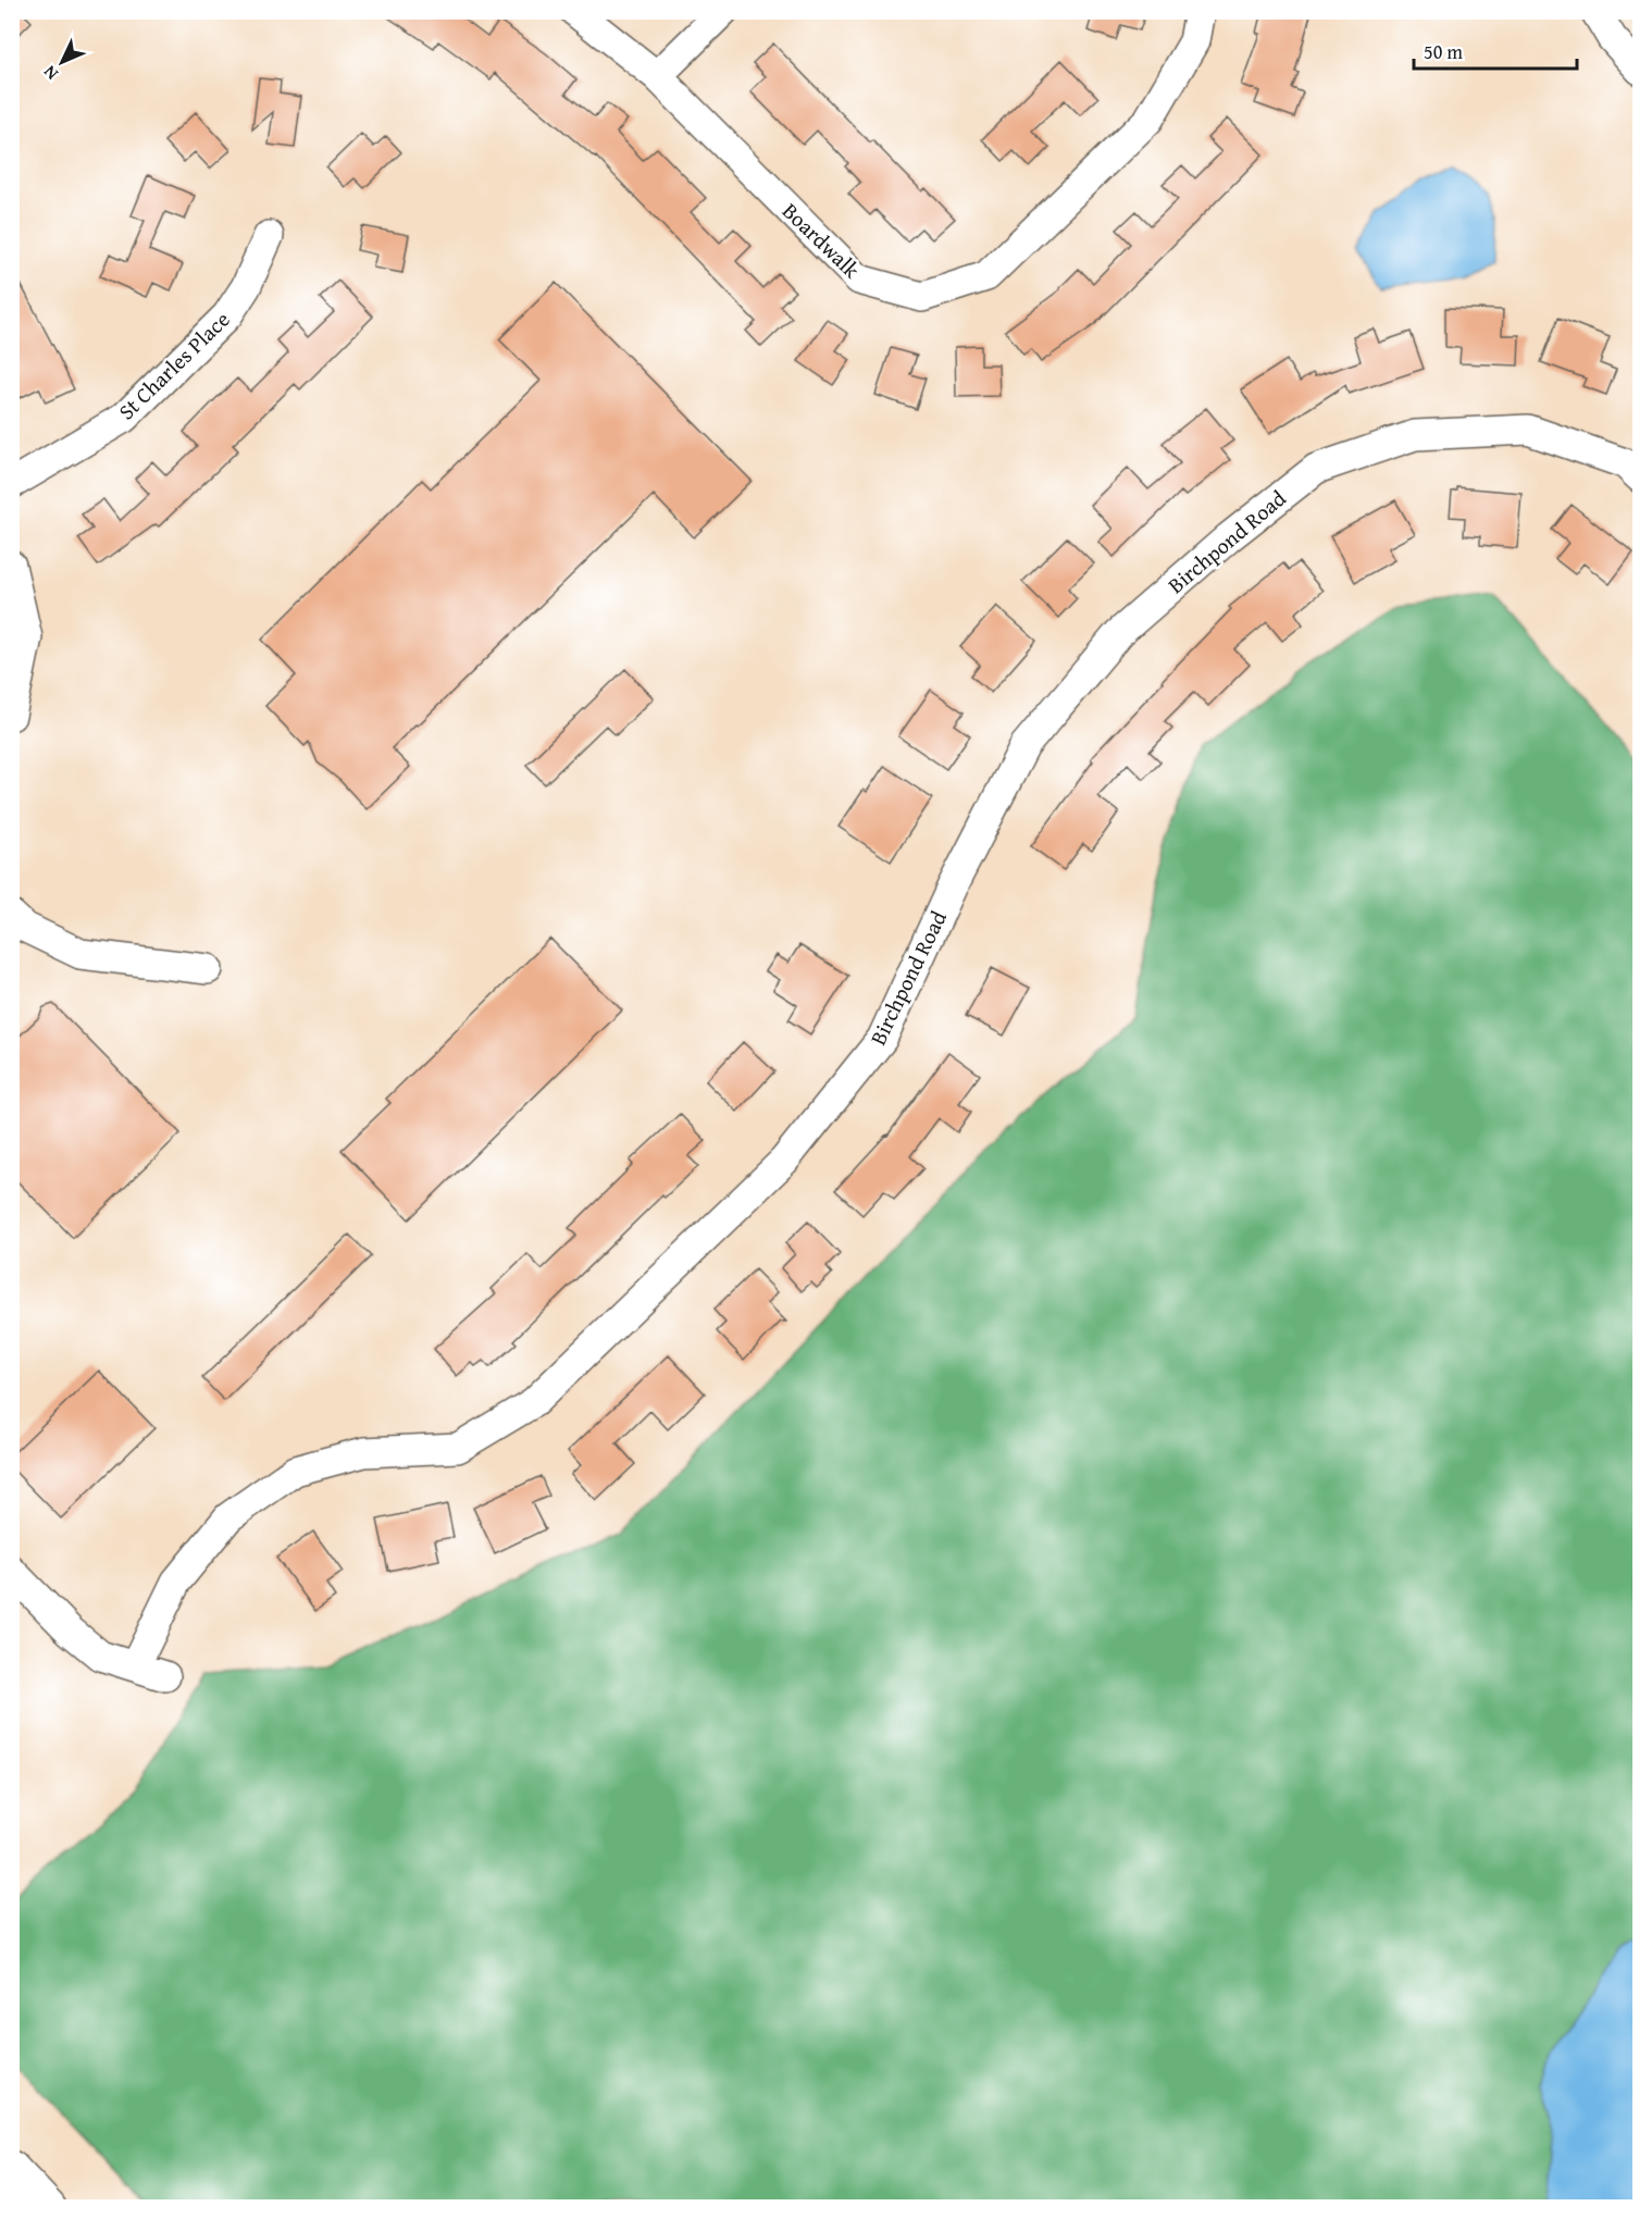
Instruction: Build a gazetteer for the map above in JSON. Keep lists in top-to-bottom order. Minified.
{"streets":{"street":["Boardwalk","St Charles Place","Birchpond Road"]},"scale_bar":"50 m","north":"bottom left"}
